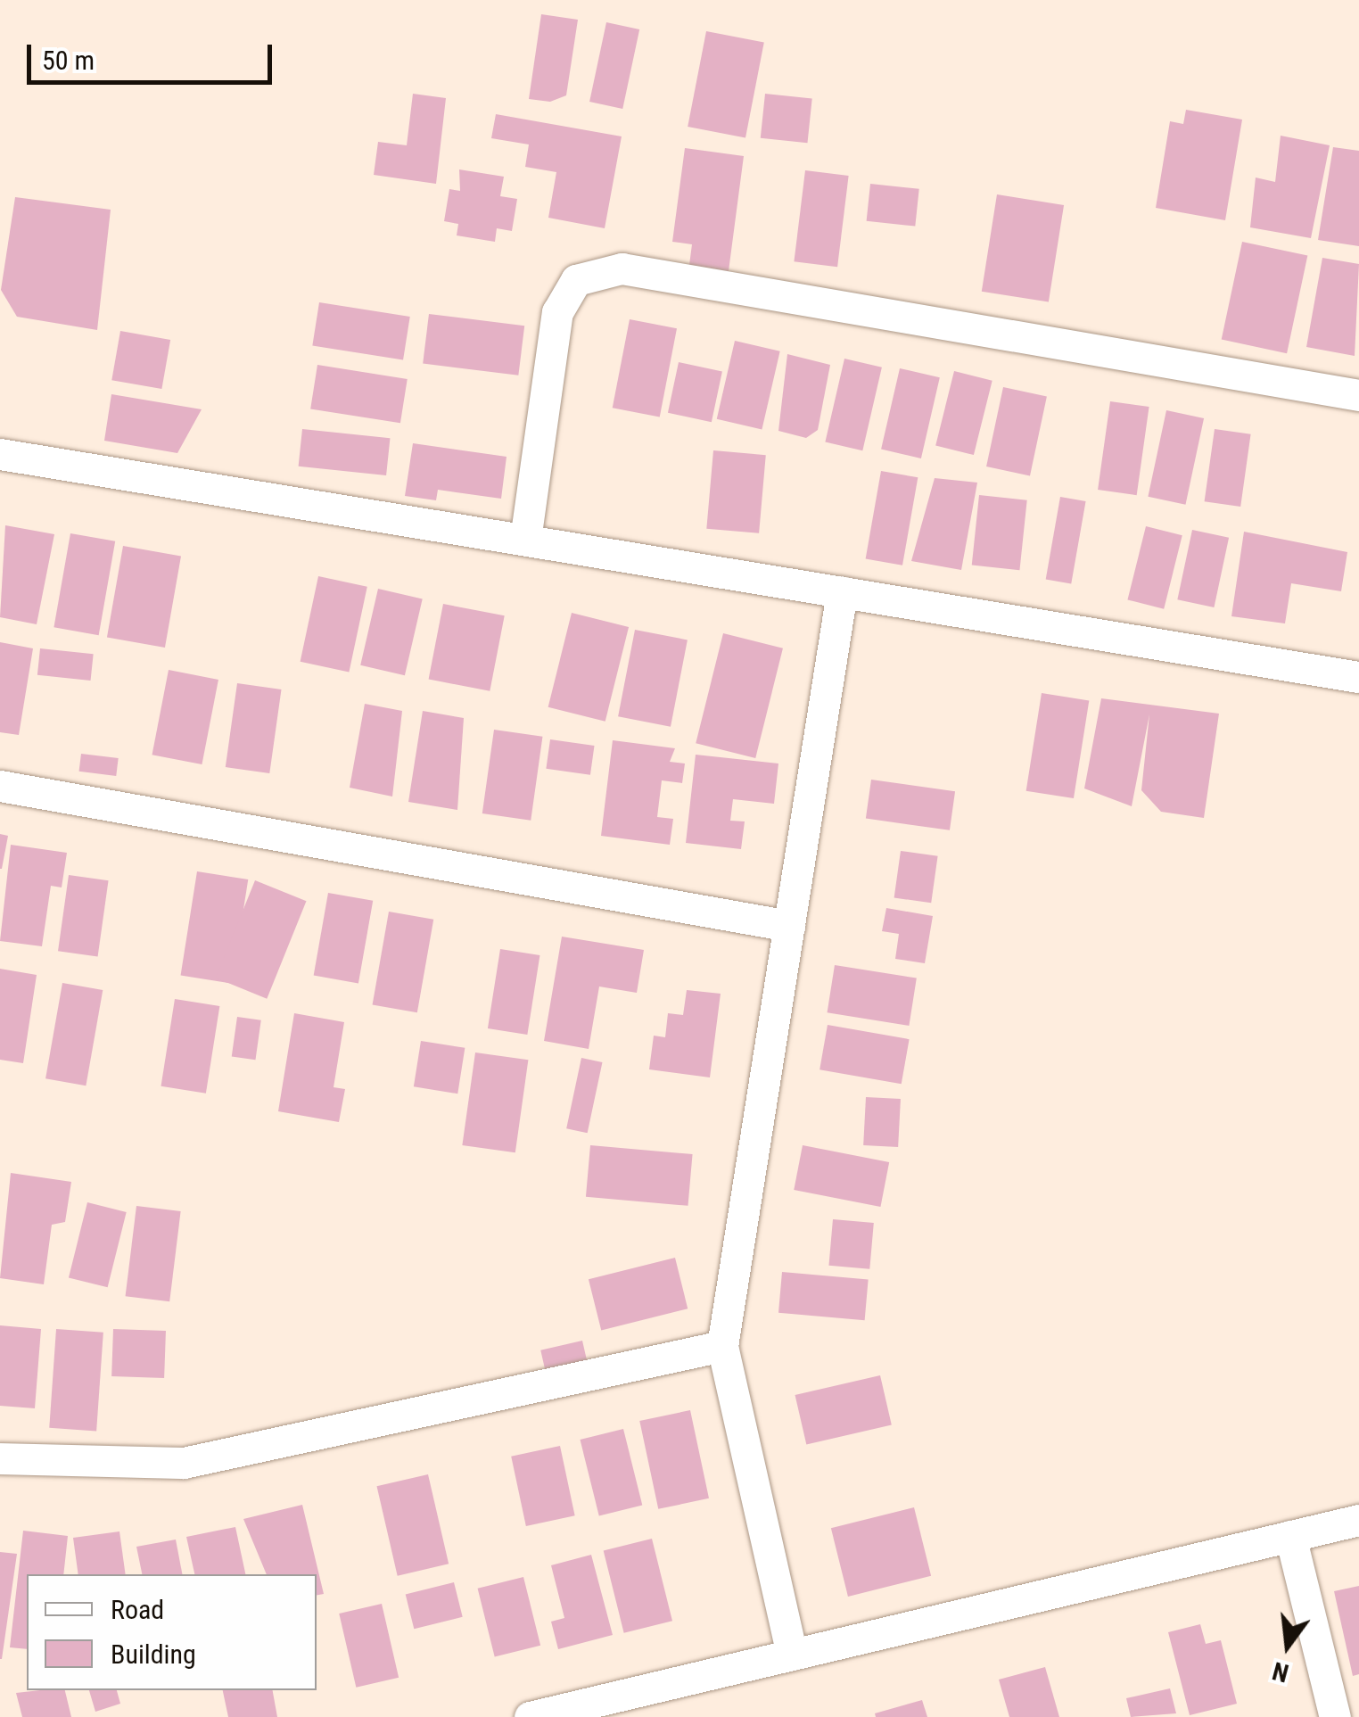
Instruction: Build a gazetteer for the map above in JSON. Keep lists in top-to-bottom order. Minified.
{"legend":["Road","Building"],"scale_bar":"50 m","north":"bottom"}
